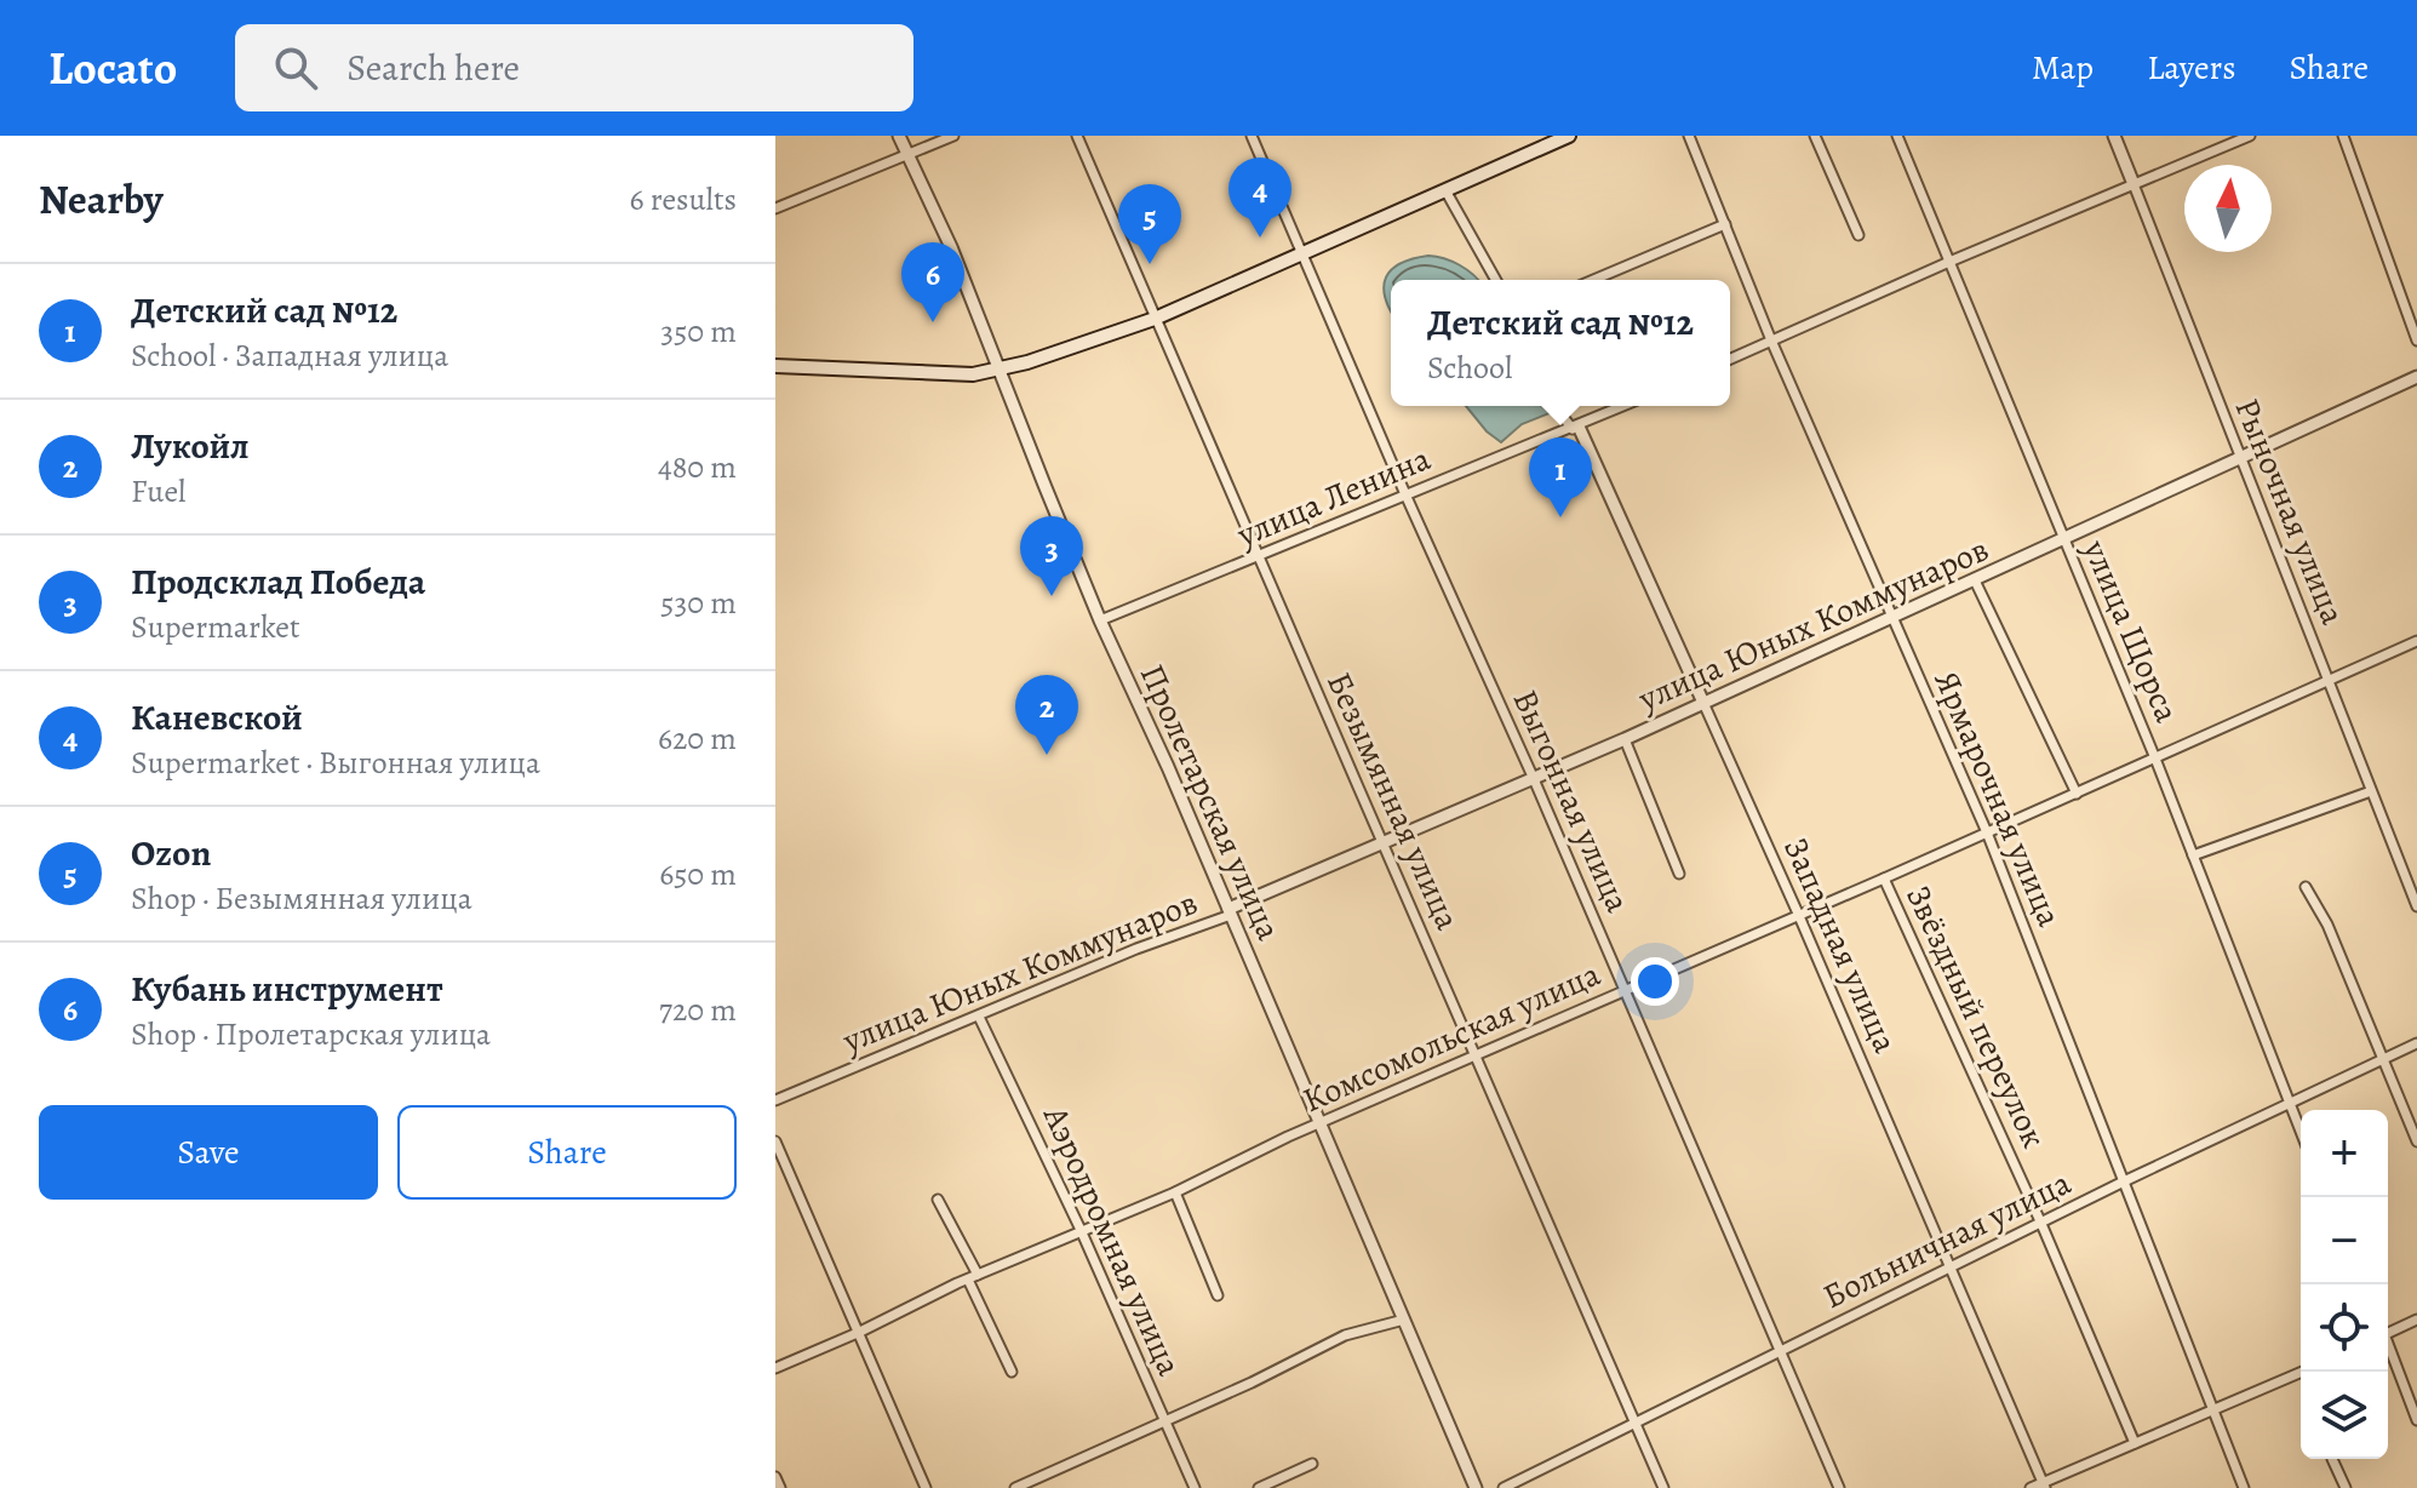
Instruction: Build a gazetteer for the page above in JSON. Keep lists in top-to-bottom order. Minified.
{"streets":{"street":["улица Ленина","Рыночная улица","улица Юных Коммунаров","улица Щорса","Ярмарочная улица","Безымянная улица","Выгонная улица","Пролетарская улица","Западная улица","Звёздный переулок","Комсомольская улица","Больничная улица","Аэродромная улица"]},"crossings":[["улица Ленина","Безымянная улица"],["улица Ленина","Выгонная улица"],["улица Ленина","Пролетарская улица"],["улица Ленина","Западная улица"],["Рыночная улица","улица Юных Коммунаров"],["Рыночная улица","Комсомольская улица"],["улица Юных Коммунаров","улица Щорса"],["улица Юных Коммунаров","Ярмарочная улица"],["улица Юных Коммунаров","Безымянная улица"],["улица Юных Коммунаров","Выгонная улица"],["улица Юных Коммунаров","Пролетарская улица"],["улица Юных Коммунаров","Западная улица"],["улица Юных Коммунаров","Аэродромная улица"],["улица Щорса","Комсомольская улица"],["улица Щорса","Больничная улица"],["Ярмарочная улица","Комсомольская улица"],["Ярмарочная улица","Больничная улица"],["Безымянная улица","Комсомольская улица"],["Безымянная улица","Больничная улица"],["Выгонная улица","Комсомольская улица"],["Выгонная улица","Больничная улица"],["Пролетарская улица","Комсомольская улица"],["Западная улица","Комсомольская улица"],["Западная улица","Больничная улица"],["Звёздный переулок","Комсомольская улица"],["Звёздный переулок","Больничная улица"],["Комсомольская улица","Аэродромная улица"]],"north":"top","page":{"header":"Locato","search":"Search here","nav":["Map","Layers","Share"],"heading":["Nearby","6 results"],"pins":["4","5","6","1","3","2"],"list":[{"mark":"1","name":"Детский сад №12","note":"School · Западная улица","value":"350 m"},{"mark":"2","name":"Лукойл","note":"Fuel","value":"480 m"},{"mark":"3","name":"Продсклад Победа","note":"Supermarket","value":"530 m"},{"mark":"4","name":"Каневской","note":"Supermarket · Выгонная улица","value":"620 m"},{"mark":"5","name":"Ozon","note":"Shop · Безымянная улица","value":"650 m"},{"mark":"6","name":"Кубань инструмент","note":"Shop · Пролетарская улица","value":"720 m"}],"popup":["Детский сад №12","School"],"buttons":["Save","Share"],"map_buttons":["+","−"]}}
